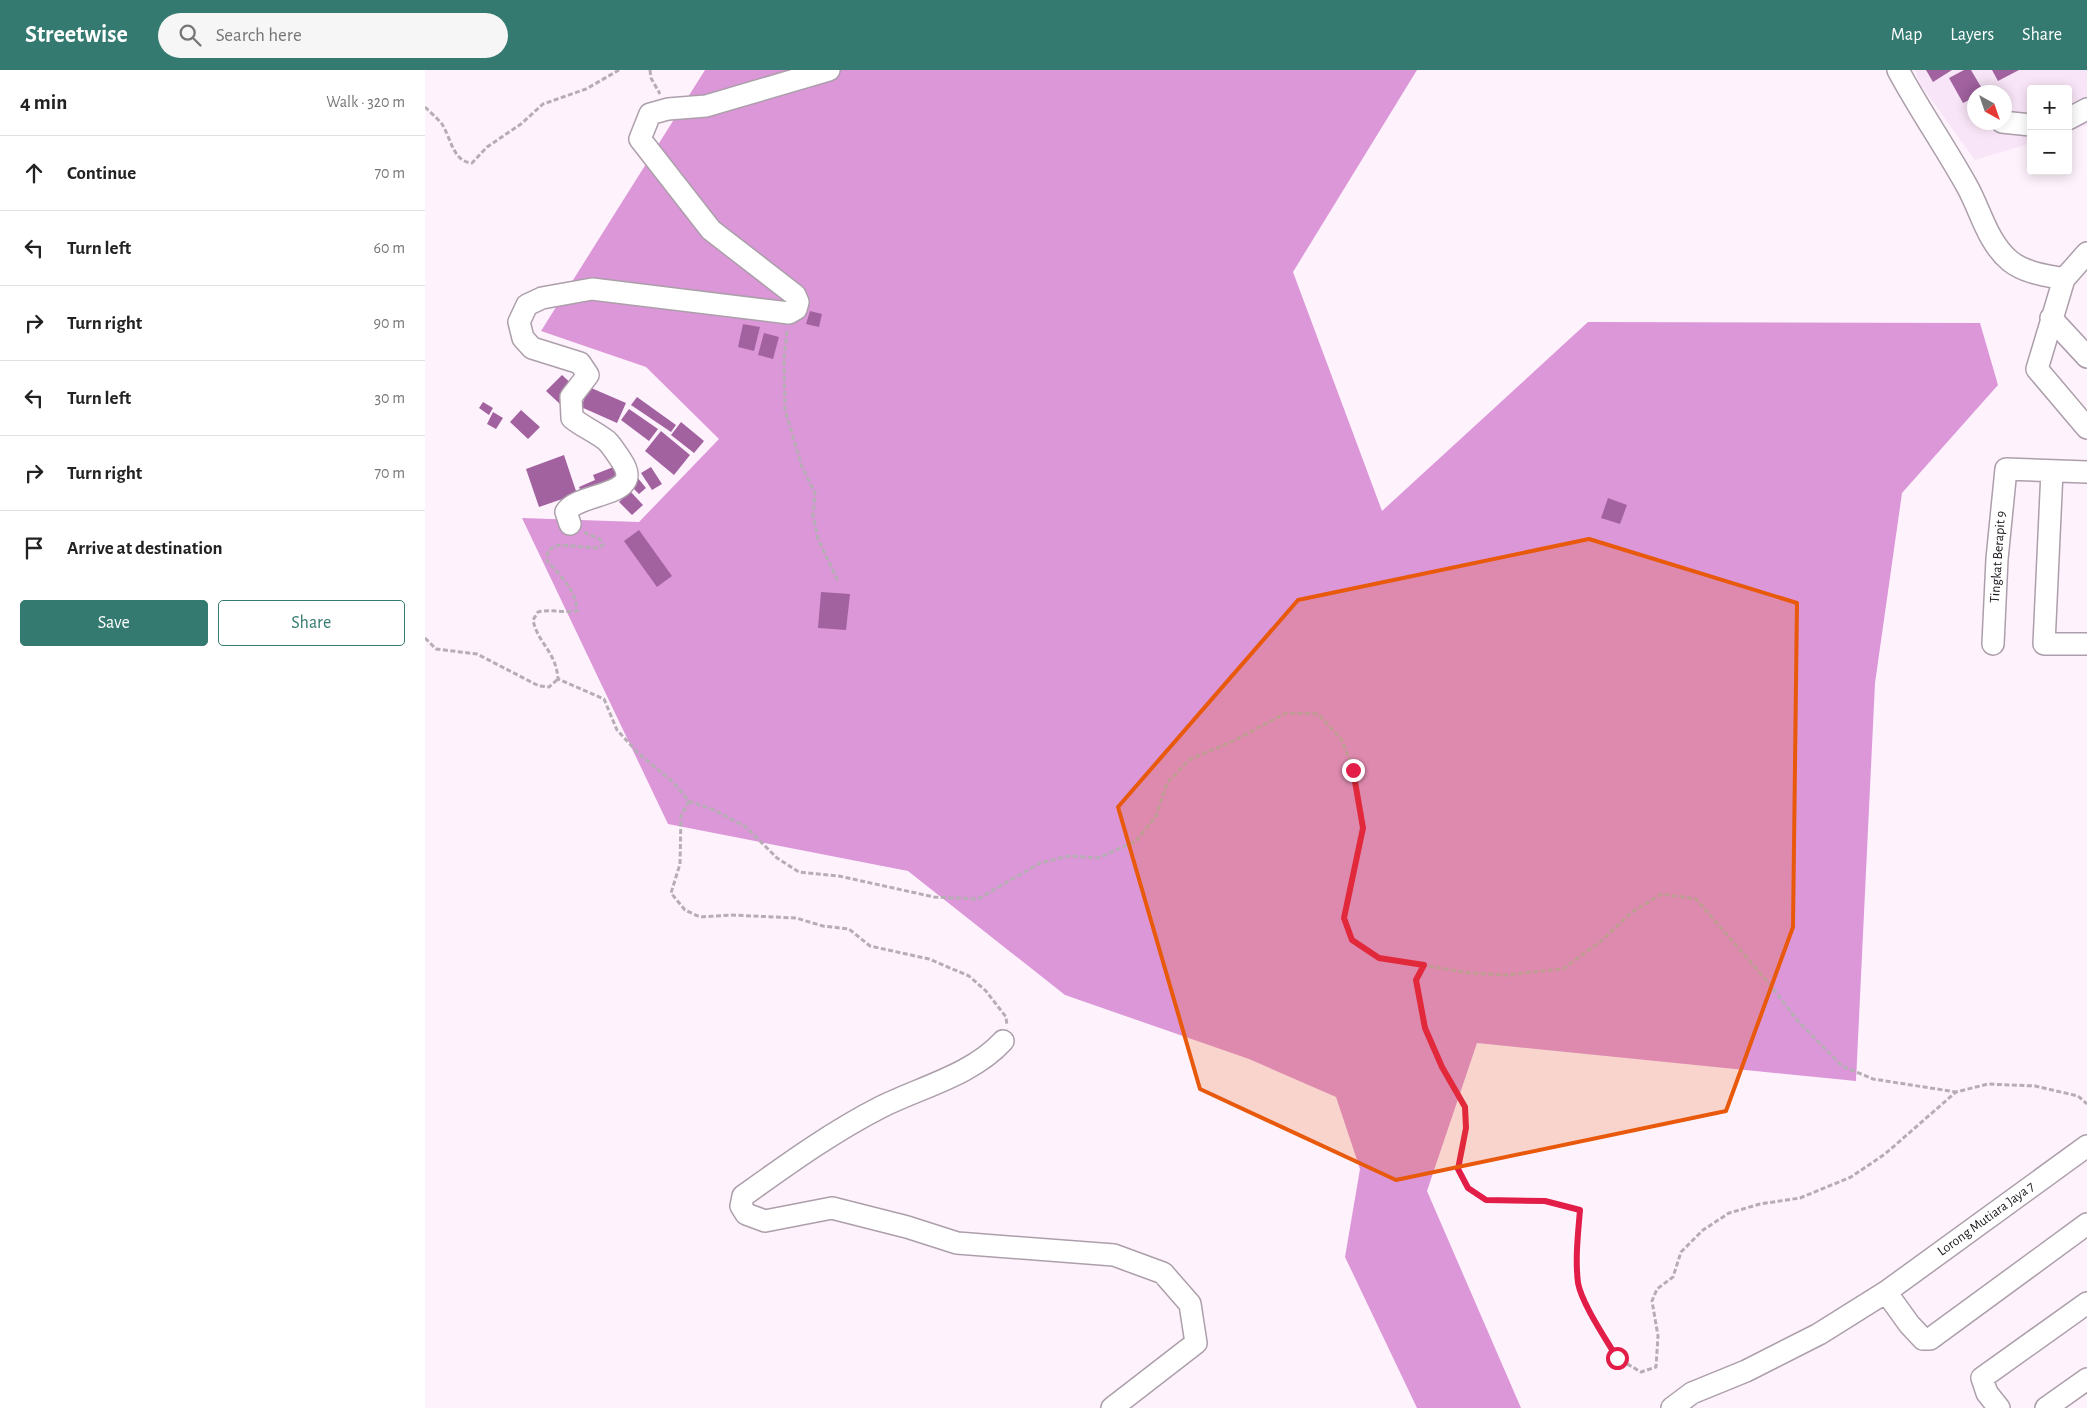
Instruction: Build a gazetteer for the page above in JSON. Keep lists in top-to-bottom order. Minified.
{"streets":{"street":["Tingkat Berapit 9","Lorong Mutiara Jaya 7"]},"north":"bottom right","page":{"header":"Streetwise","search":"Search here","nav":["Map","Layers","Share"],"heading":["4 min","Walk · 320 m"],"map_buttons":["+","−"],"list":[["Continue","70 m"],["Turn left","60 m"],["Turn right","90 m"],["Turn left","30 m"],["Turn right","70 m"],"Arrive at destination"],"buttons":["Save","Share"]}}
